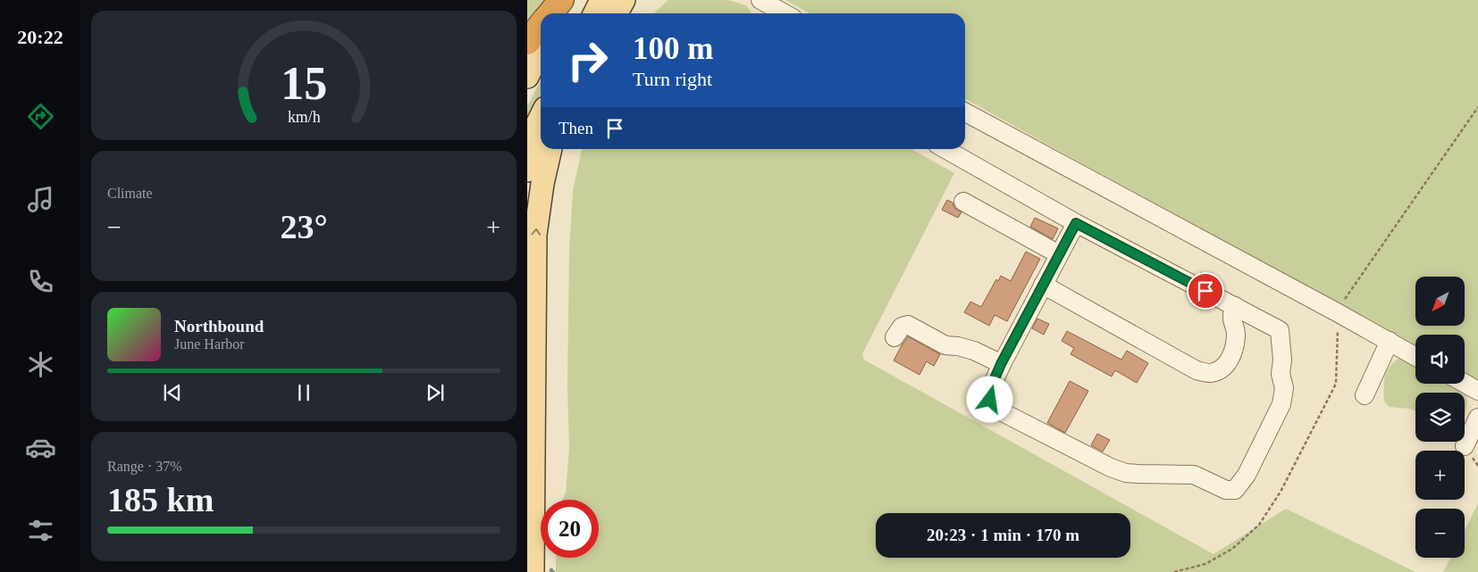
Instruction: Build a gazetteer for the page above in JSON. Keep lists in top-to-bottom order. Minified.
{"north":"bottom left","page":{"tabs":"20:22","turn":["100 m","Turn right"],"then":"Then","tile":["Climate",["Range · 37%","185 km"]],"heat":["−","23°","+"],"map_buttons":["+","−"],"song":["Northbound","June Harbor"],"limit":"20","trip":"20:23 · 1 min · 170 m","gauge":["15","km/h"]}}
